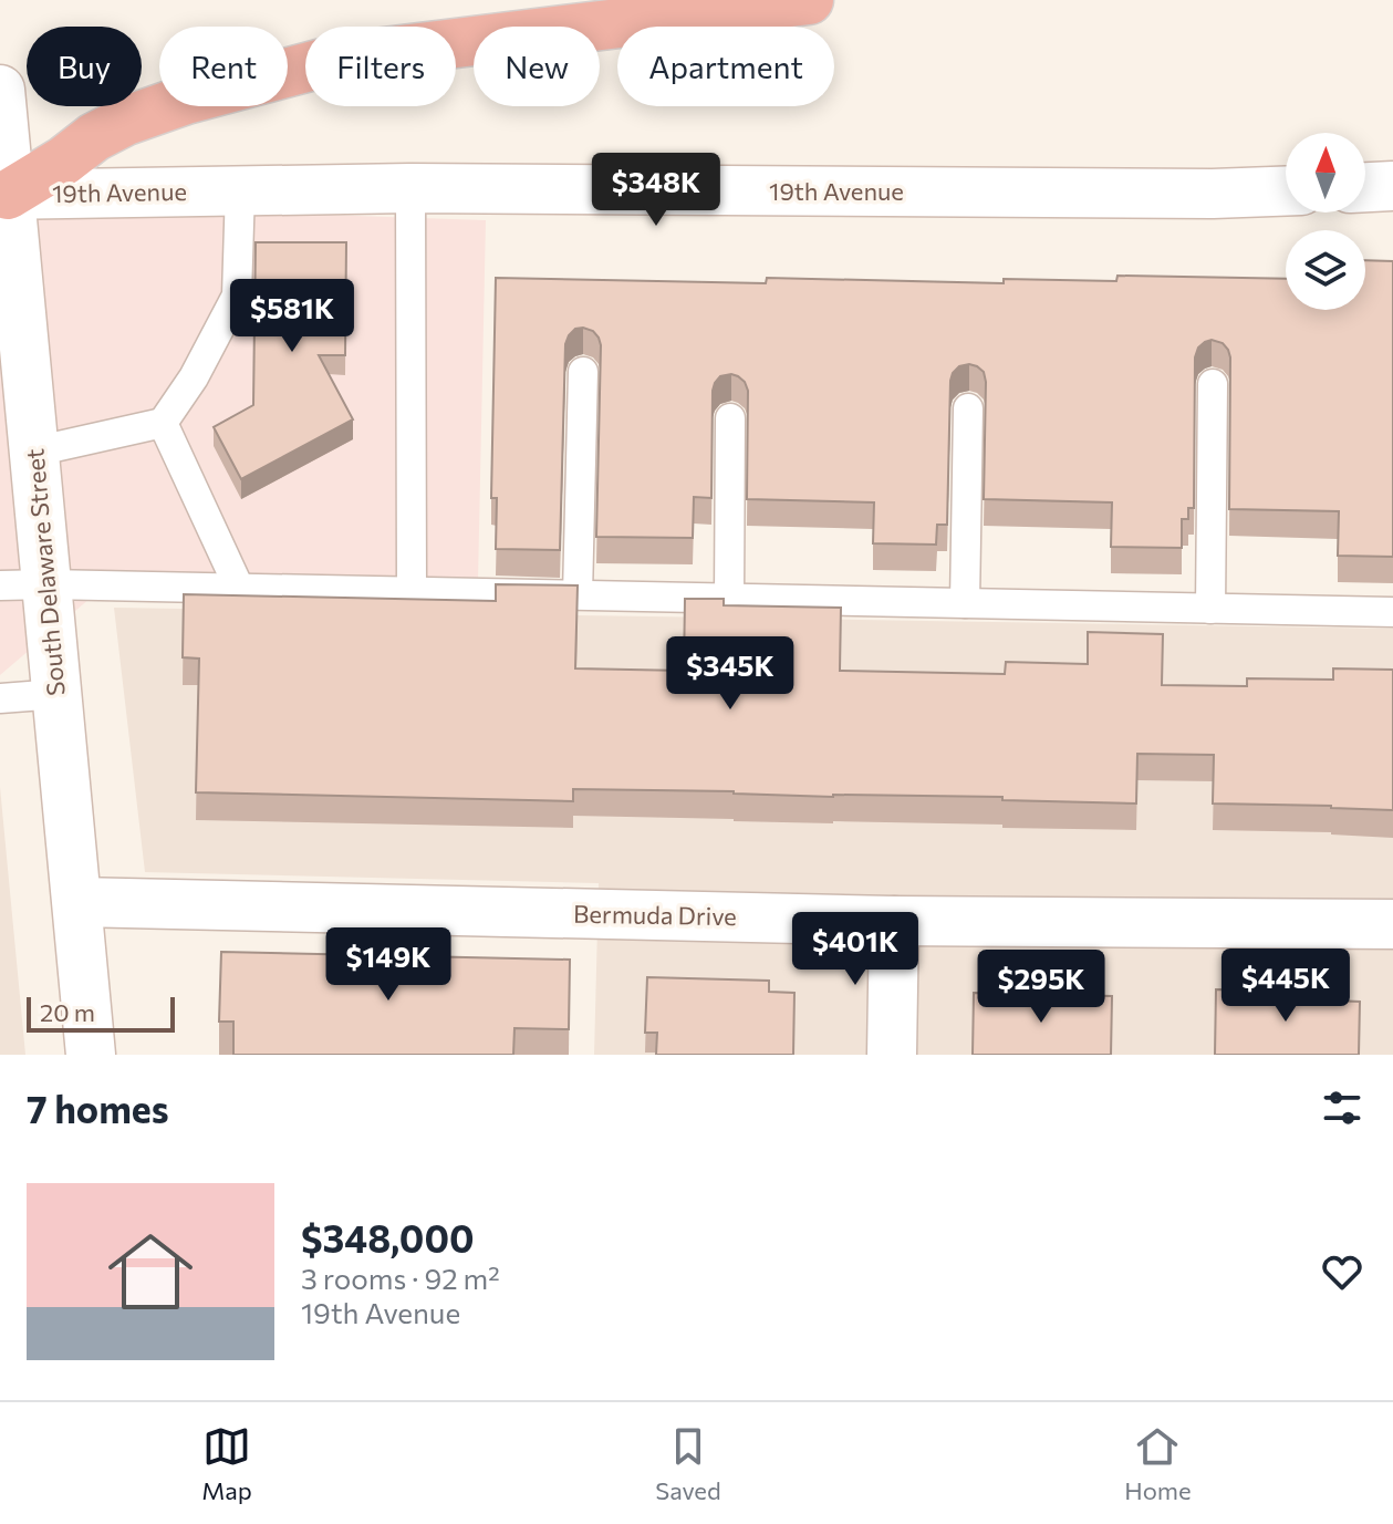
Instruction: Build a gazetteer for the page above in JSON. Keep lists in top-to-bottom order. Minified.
{"streets":{"main road":["19th Avenue","South Delaware Street","Bermuda Drive"]},"crossings":[["19th Avenue","South Delaware Street"],["South Delaware Street","Bermuda Drive"]],"scale_bar":"20 m","north":"top","page":{"chip":["Buy","Rent","Filters","New","Apartment"],"price":["$348K","$581K","$345K","$401K","$149K","$445K","$295K"],"scale":"20 m","heading":"7 homes","list":[{"name":"$348,000","note":"3 rooms · 92 m² · 19th Avenue"}],"tabs":["Map","Saved","Home"]}}
